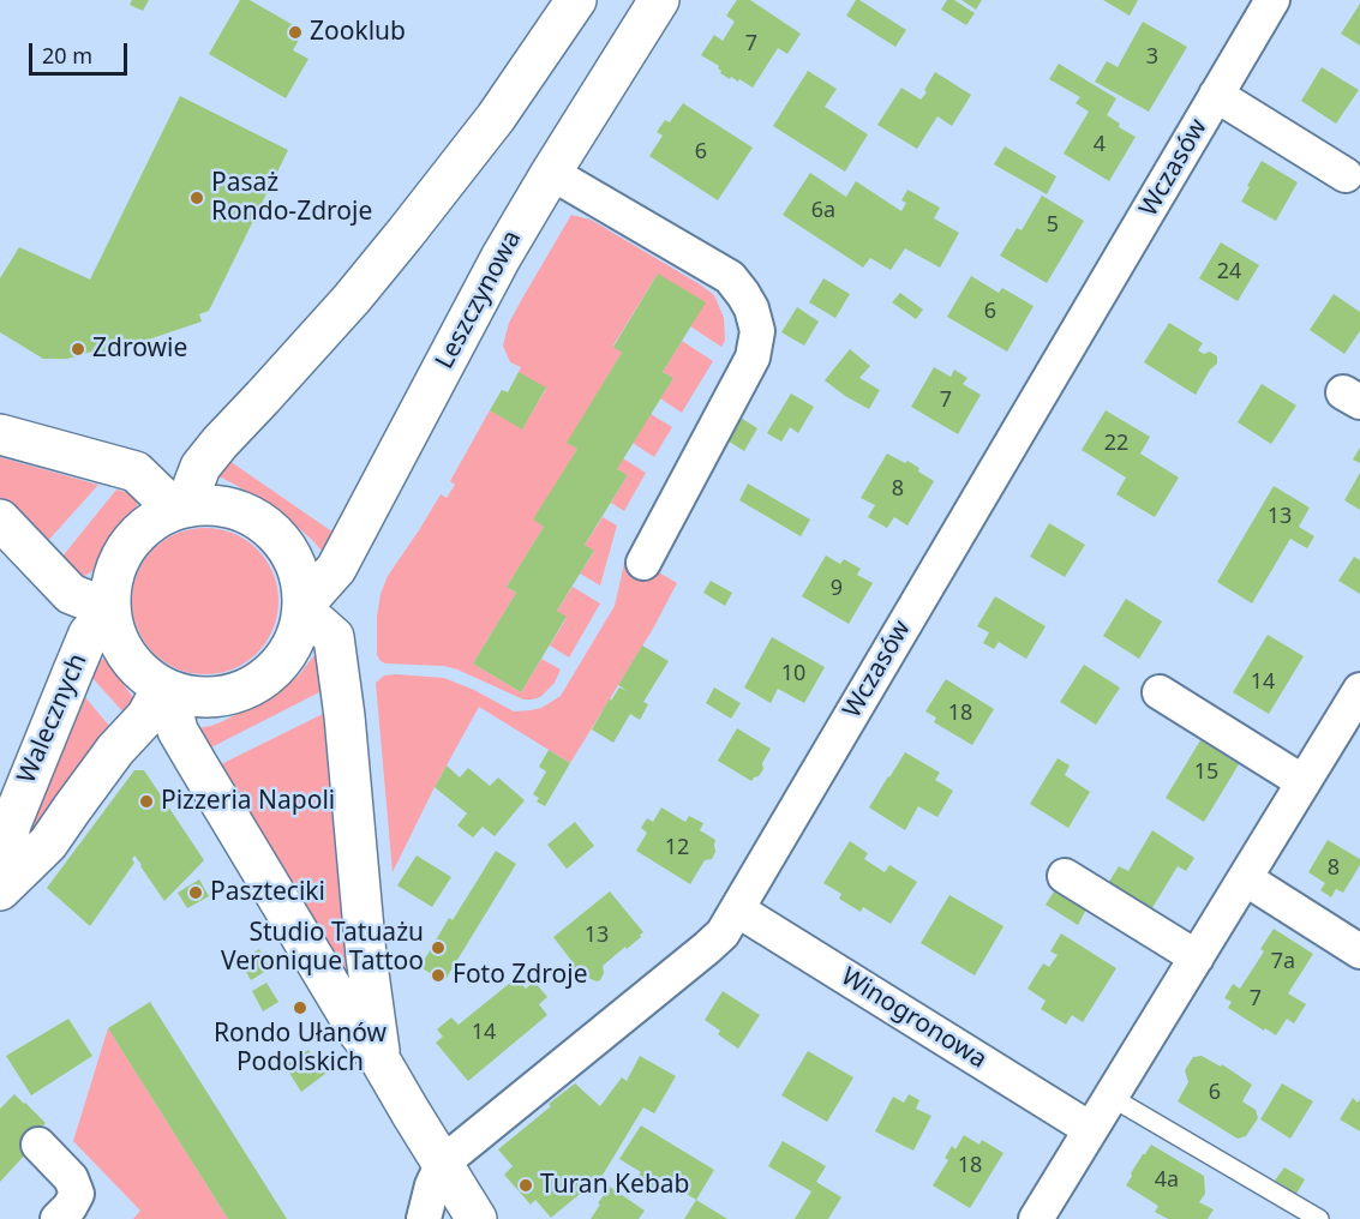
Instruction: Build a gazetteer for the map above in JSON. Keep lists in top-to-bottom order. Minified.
{"streets":{"street":["Wczasów","Leszczynowa","Walecznych","Winogronowa"]},"crossings":[["Wczasów","Winogronowa"],["Leszczynowa","Walecznych"]],"places":["Zooklub","Pasaż Rondo-Zdroje","Zdrowie","Pizzeria Napoli","Paszteciki","Studio Tatuażu Veronique Tattoo","Foto Zdroje","Rondo Ułanów Podolskich","Turan Kebab"],"house_numbers":["7","3","4","6","6a","5","24","6","7","22","8","13","9","10","14","18","15","12","8","13","7a","7","14","6","18","4a"],"scale_bar":"20 m"}
